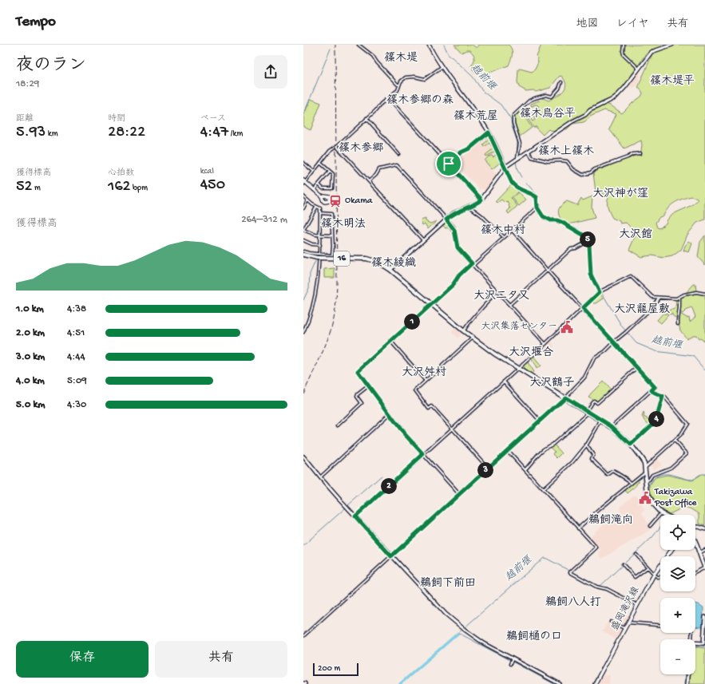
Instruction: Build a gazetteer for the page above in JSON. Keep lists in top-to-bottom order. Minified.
{"streets":{"main road":["16","盛岡滝沢線"]},"districts":["篠木堤","篠木堤平","篠木参郷の森","篠木鳥谷平","篠木荒屋","篠木参郷","篠木上篠木","大沢神が窪","篠木明法","篠木中村","大沢館","篠木綾織","大沢二タ又","大沢籠屋敷","大沢堰合","大沢舛村","大沢鶴子","鵜飼滝向","鵜飼下前田","鵜飼八人打","鵜飼樋の口"],"water":["越前堰"],"places":{"station":["Okama"],"public building":["大沢集落センター","Takizawa Post Office"]},"scale_bar":"200 m","page":{"header":"Tempo","nav":["地図","レイヤ","共有"],"heading":["夜のラン","18:29"],"stats":[["距離","5.93 km"],["時間","28:22"],["ペース","4:47 /km"],["獲得標高","52 m"],["心拍数","162 bpm"],["kcal","450"]],"chart":["獲得標高","264–312 m"],"pins":["5","1","4","3","2"],"list":[{"name":"1.0 km","note":"4:38"},{"name":"2.0 km","note":"4:51"},{"name":"3.0 km","note":"4:44"},{"name":"4.0 km","note":"5:09"},{"name":"5.0 km","note":"4:30"}],"map_buttons":["+","−"],"buttons":["保存","共有"],"scale":"200 m"}}
